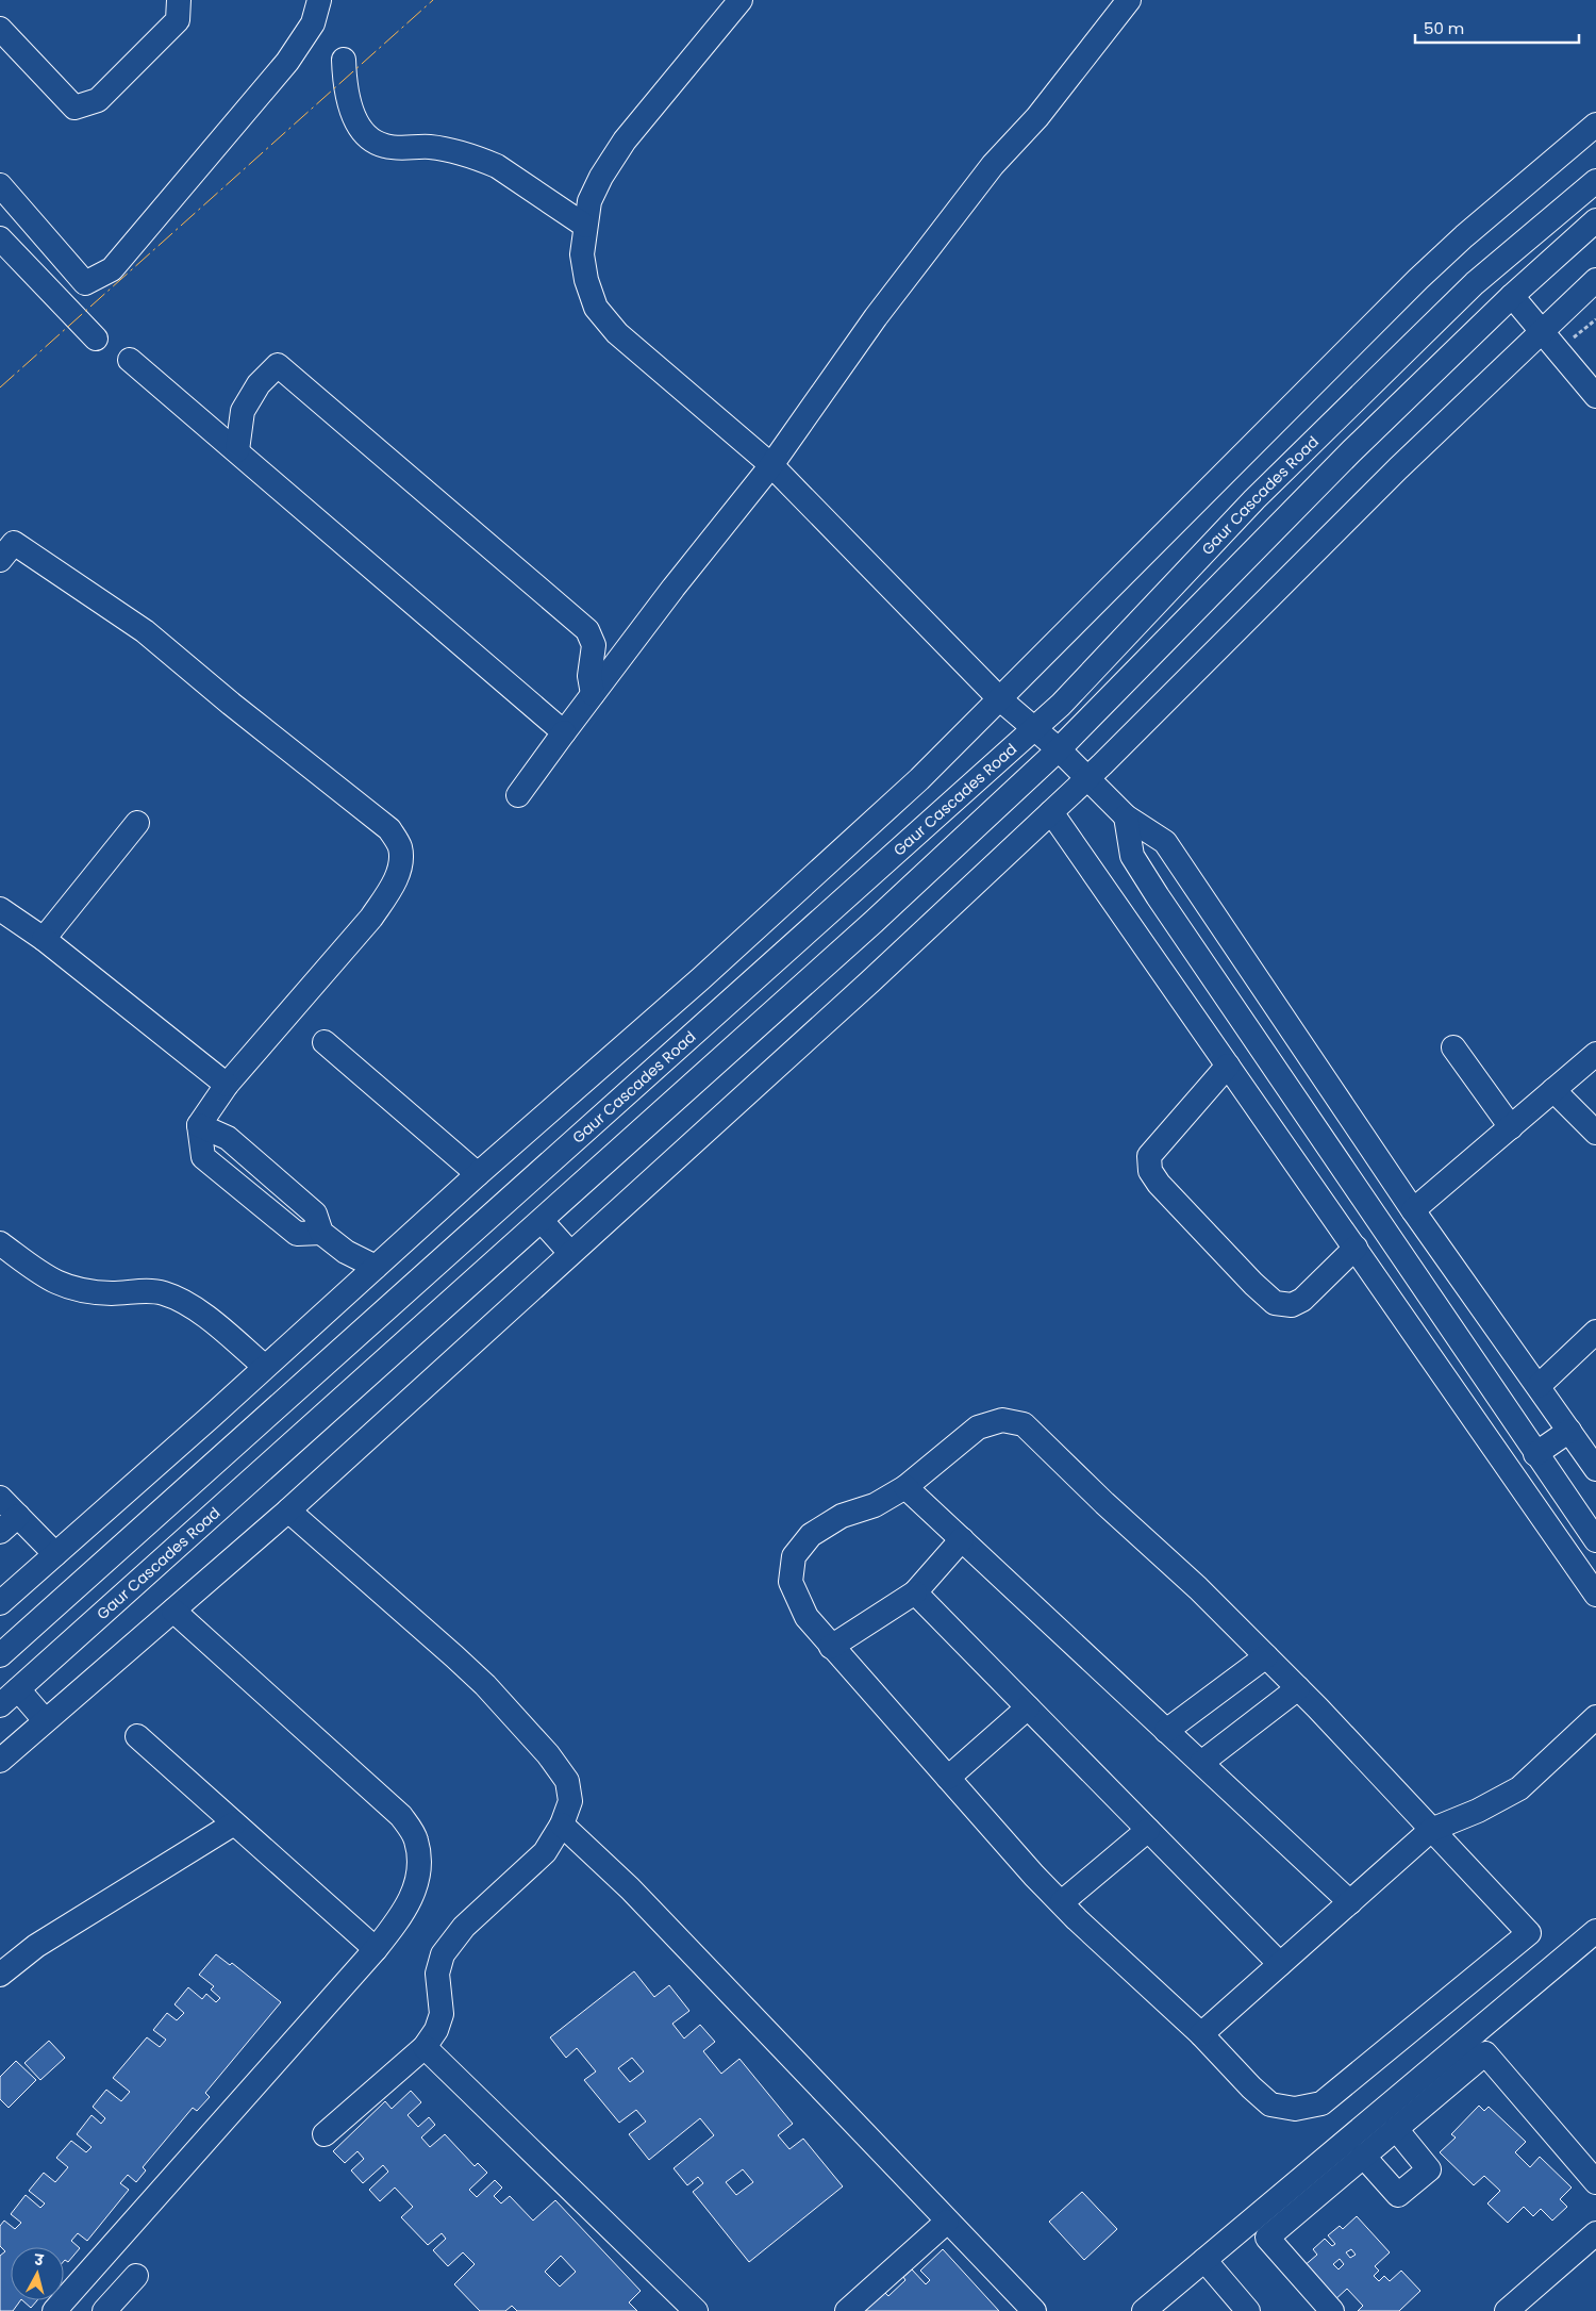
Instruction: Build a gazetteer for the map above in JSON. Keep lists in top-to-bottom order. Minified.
{"streets":{"street":["Gaur Cascades Road"]},"scale_bar":"50 m","north":"top"}
